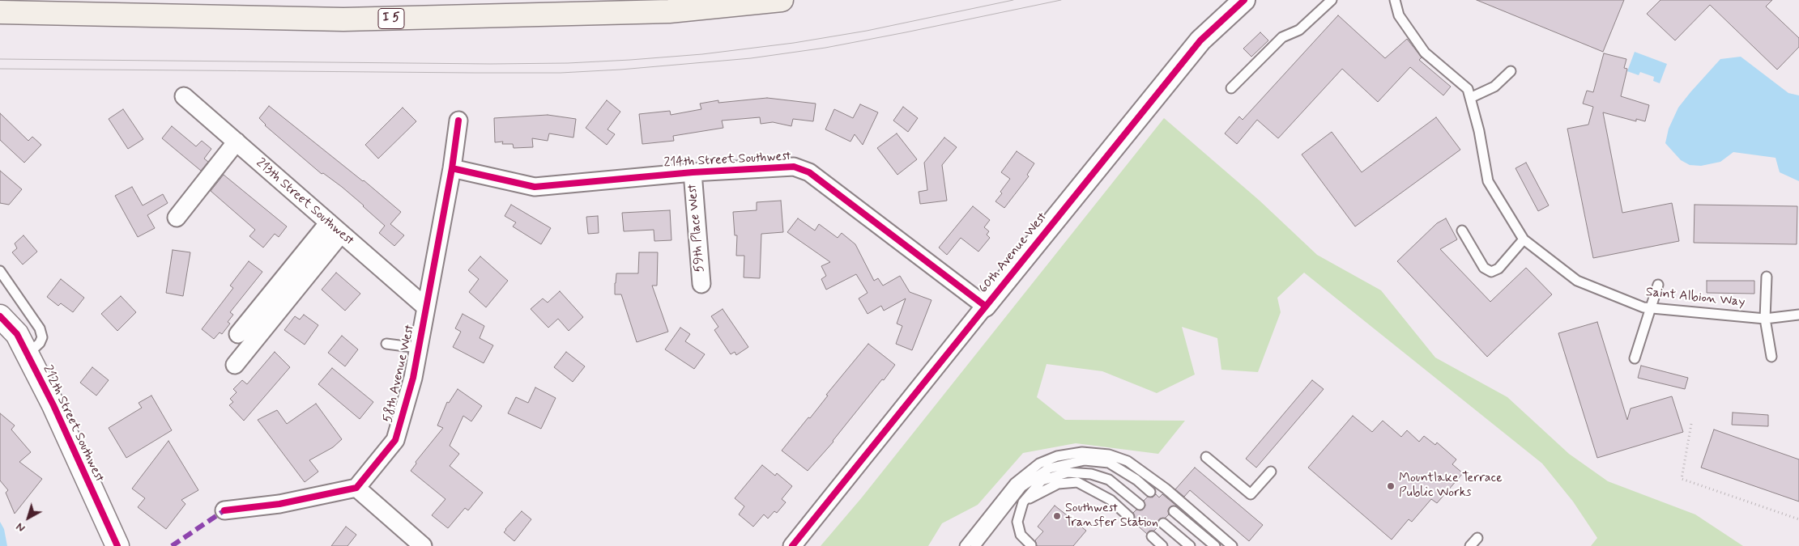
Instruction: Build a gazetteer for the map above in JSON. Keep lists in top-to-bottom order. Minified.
{"streets":{"highway":["I 5"],"main road":["212th Street Southwest"],"street":["214th Street Southwest","213th Street Southwest","59th Place West","60th Avenue West","58th Avenue West"],"lane":["Saint Albion Way"]},"crossings":[["214th Street Southwest","59th Place West"],["214th Street Southwest","60th Avenue West"],["214th Street Southwest","58th Avenue West"],["213th Street Southwest","58th Avenue West"]],"places":["Mountlake Terrace Public Works","Southwest Transfer Station"],"north":"bottom left"}
